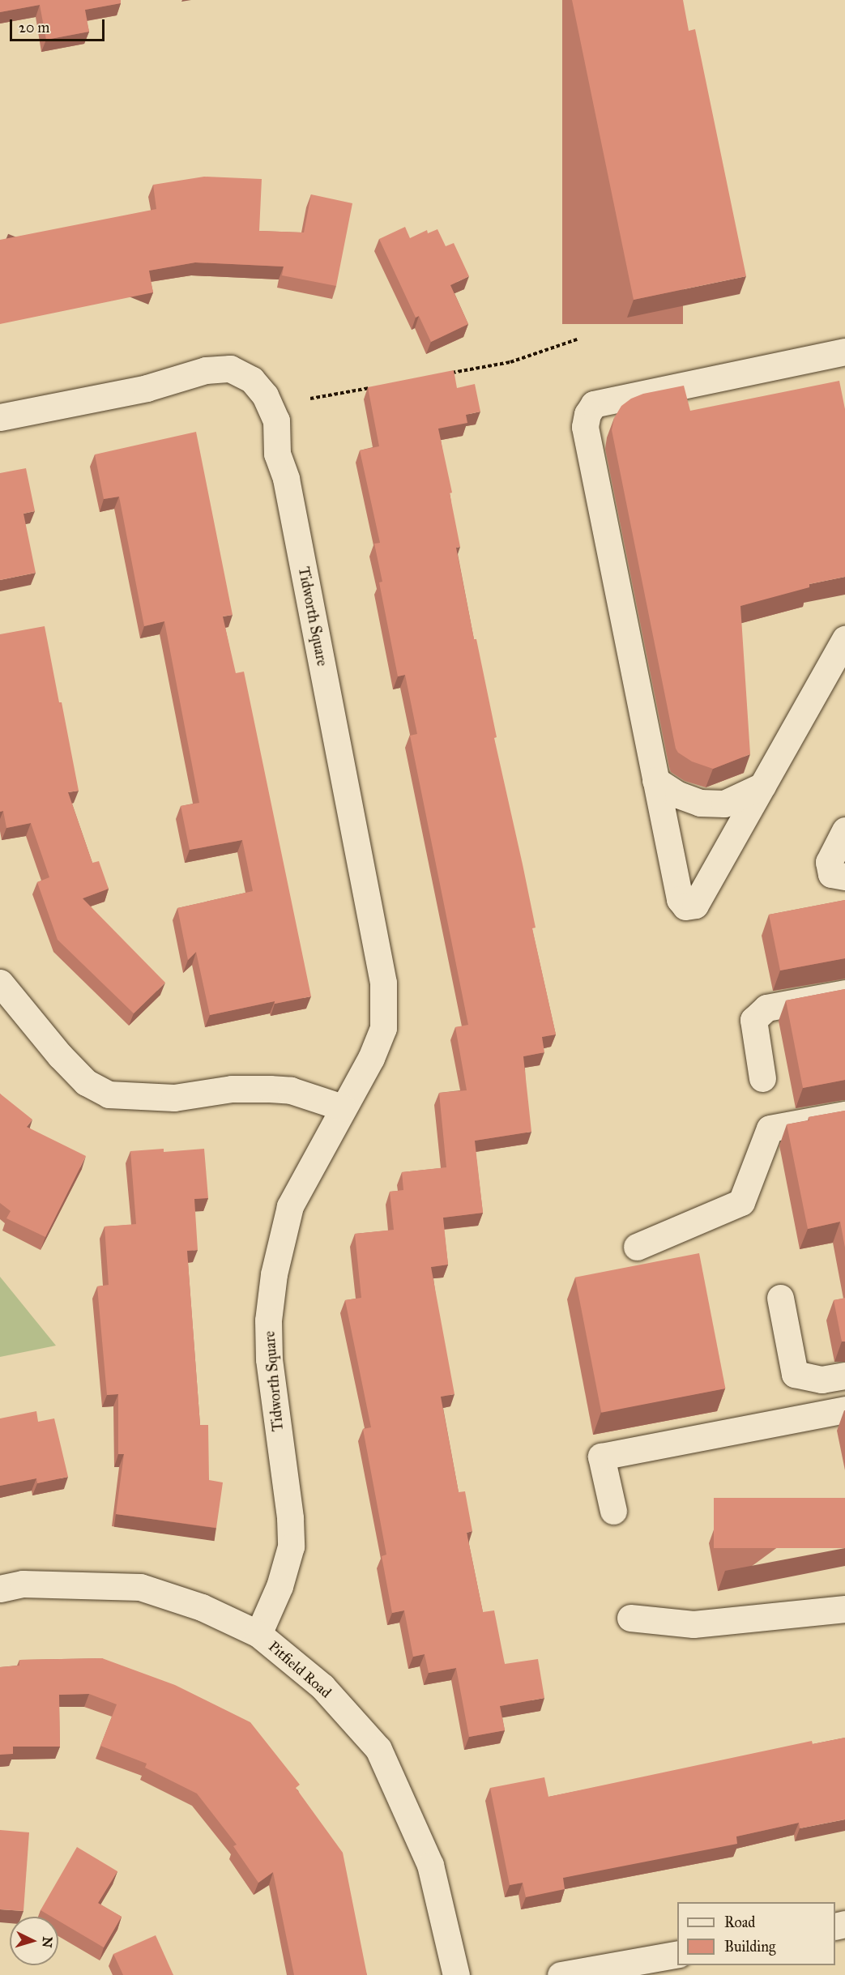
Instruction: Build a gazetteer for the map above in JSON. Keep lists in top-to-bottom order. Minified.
{"streets":{"street":["Tidworth Square","Pitfield Road"]},"crossings":[["Tidworth Square","Pitfield Road"]],"legend":["Road","Building"],"scale_bar":"20 m","north":"right"}
